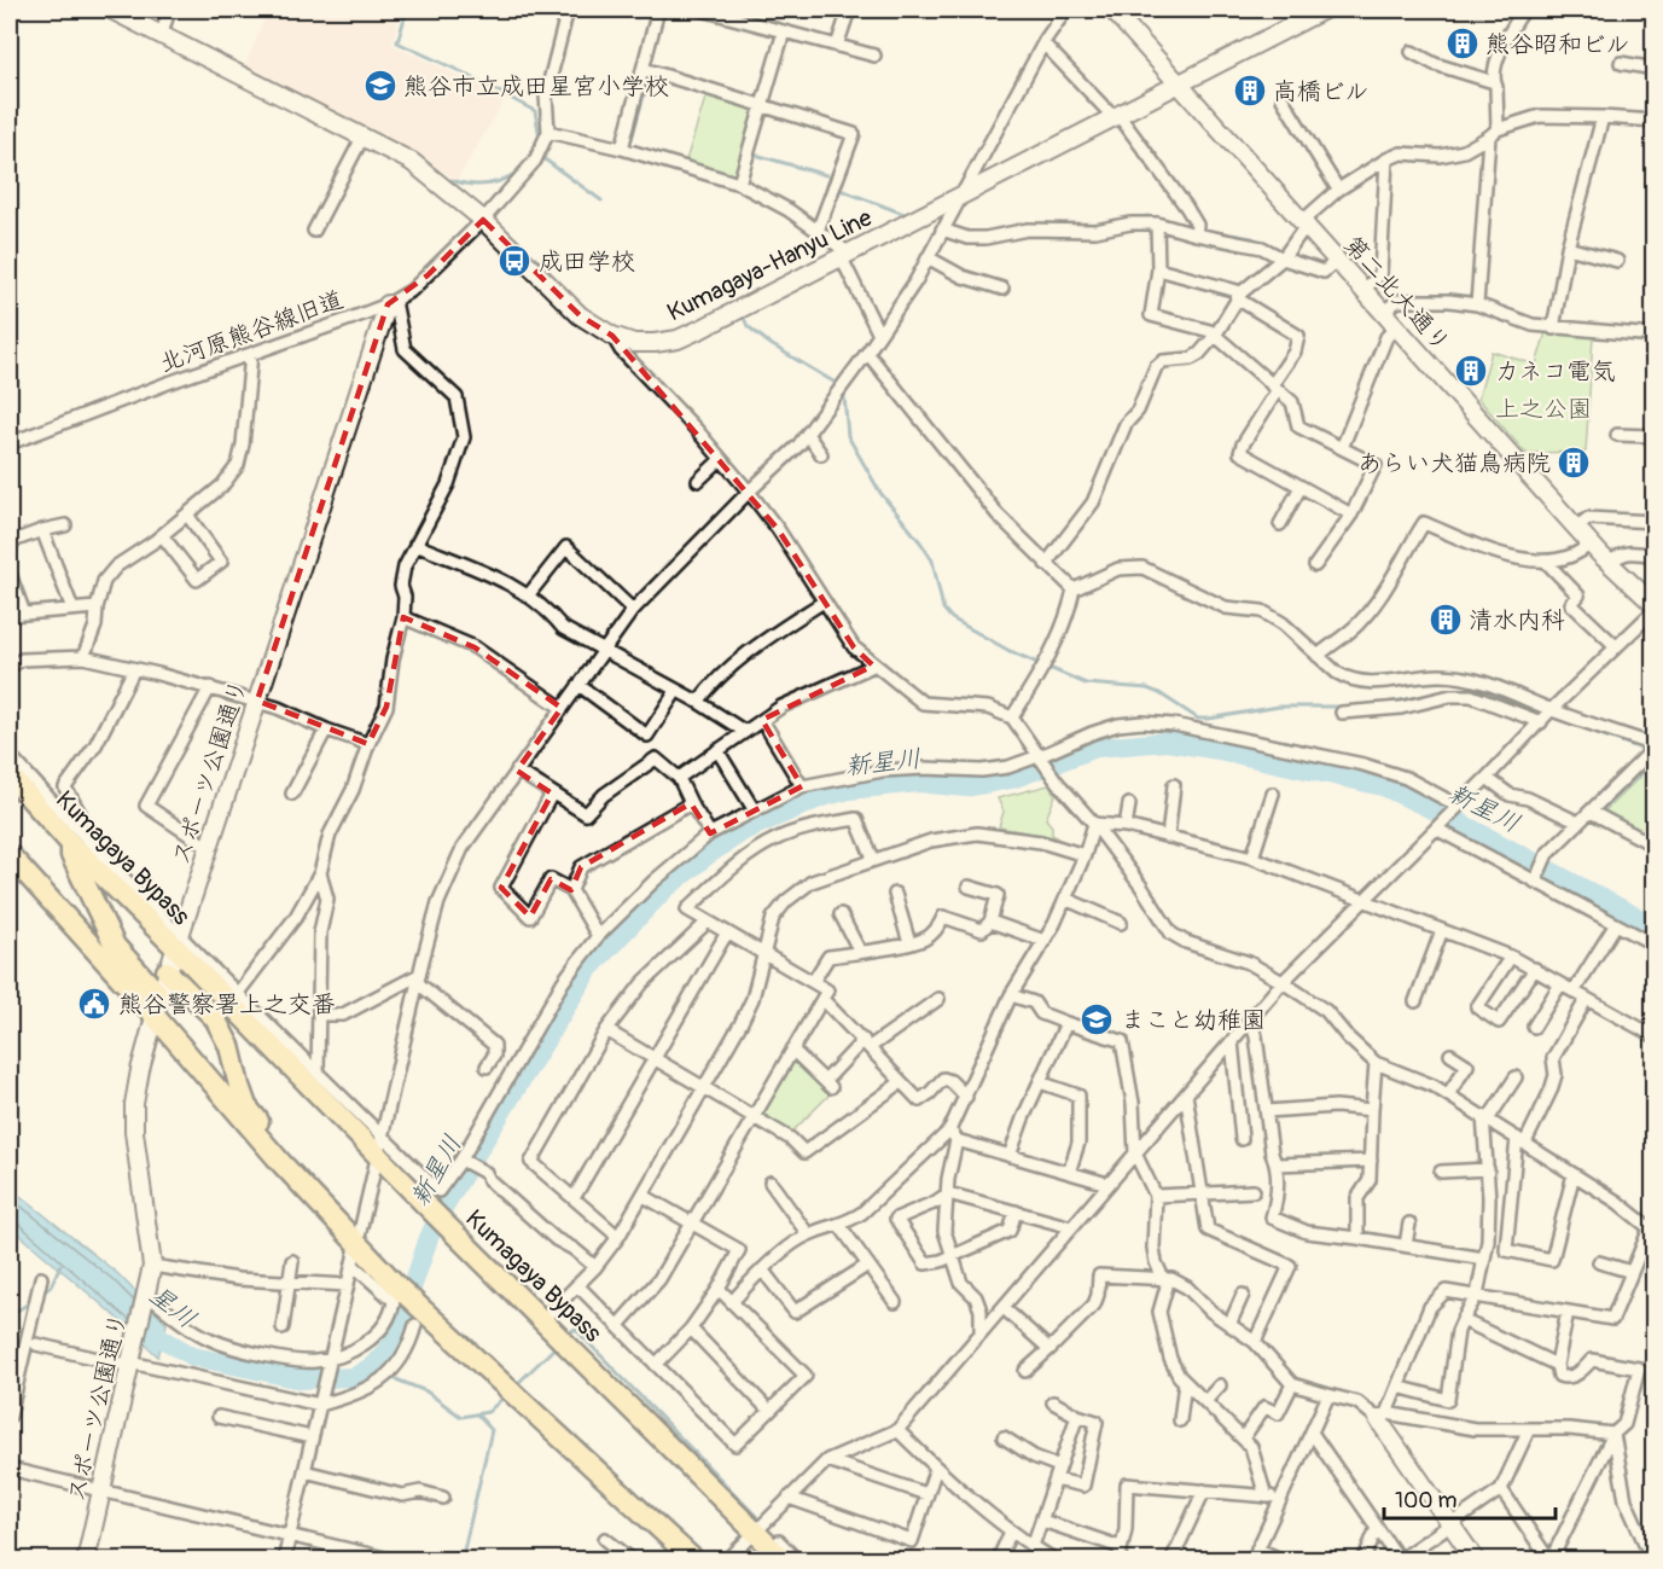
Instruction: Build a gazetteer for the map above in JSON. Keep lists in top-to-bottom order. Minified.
{"streets":{"highway":["Kumagaya Bypass"],"street":["Kumagaya-Hanyu Line","第二北大通り","北河原熊谷線旧道","スポーツ公園通り"]},"crossings":[["Kumagaya-Hanyu Line","第二北大通り"],["Kumagaya-Hanyu Line","北河原熊谷線旧道"],["北河原熊谷線旧道","スポーツ公園通り"],["スポーツ公園通り","Kumagaya Bypass"]],"water":["新星川","星川"],"parks":["上之公園"],"places":{"building":["熊谷昭和ビル","高橋ビル","カネコ電気","あらい犬猫鳥病院","清水内科"],"school or university":["熊谷市立成田星宮小学校","まこと幼稚園"],"bus stop":["成田学校"],"public building":["熊谷警察署上之交番"]},"scale_bar":"100 m"}
